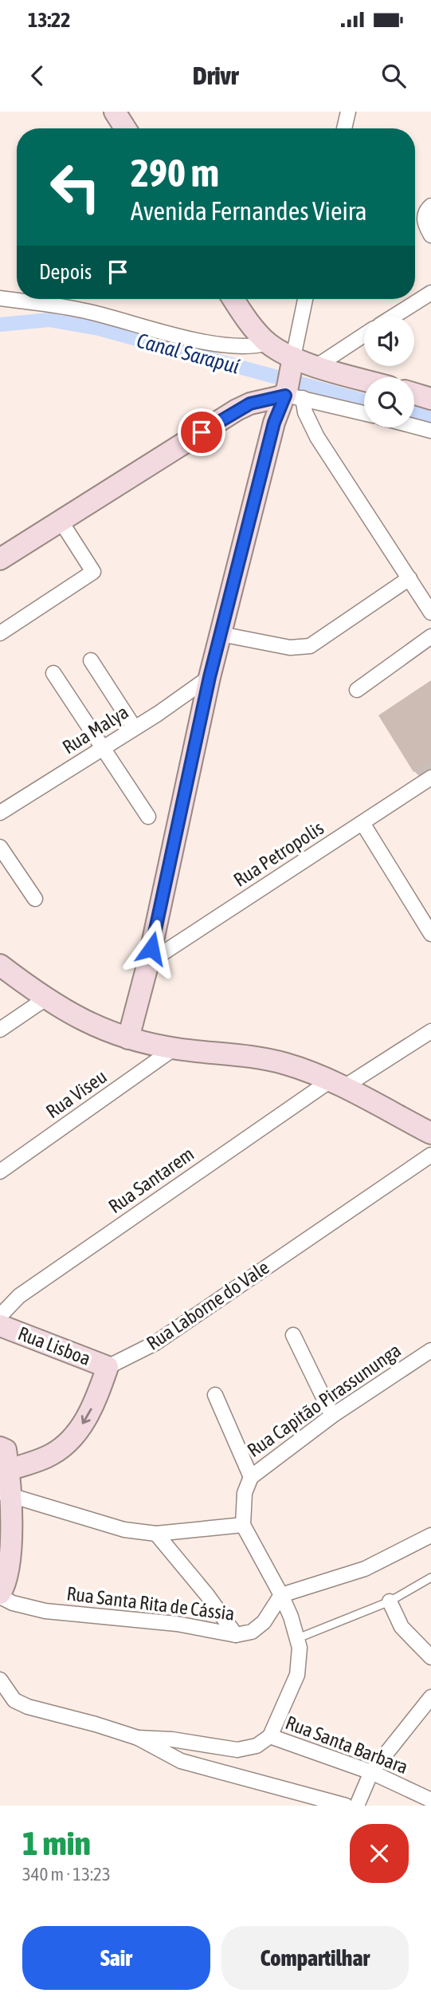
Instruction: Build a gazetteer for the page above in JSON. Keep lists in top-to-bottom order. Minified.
{"streets":{"main road":["Rua Lisboa"],"street":["Rua Malya","Rua Petropolis","Rua Viseu","Rua Santarem","Rua Laborne do Vale","Rua Capitão Pirassununga","Rua Santa Rita de Cássia","Rua Santa Barbara"]},"crossings":[["Rua Laborne do Vale","Rua Lisboa"]],"water":["Canal Sarapuí"],"page":{"status":"13:22","header":"Drivr","turn":["290 m","Avenida Fernandes Vieira"],"then":"Depois","heading":["1 min","340 m · 13:23"],"buttons":["Sair","Compartilhar"]}}
